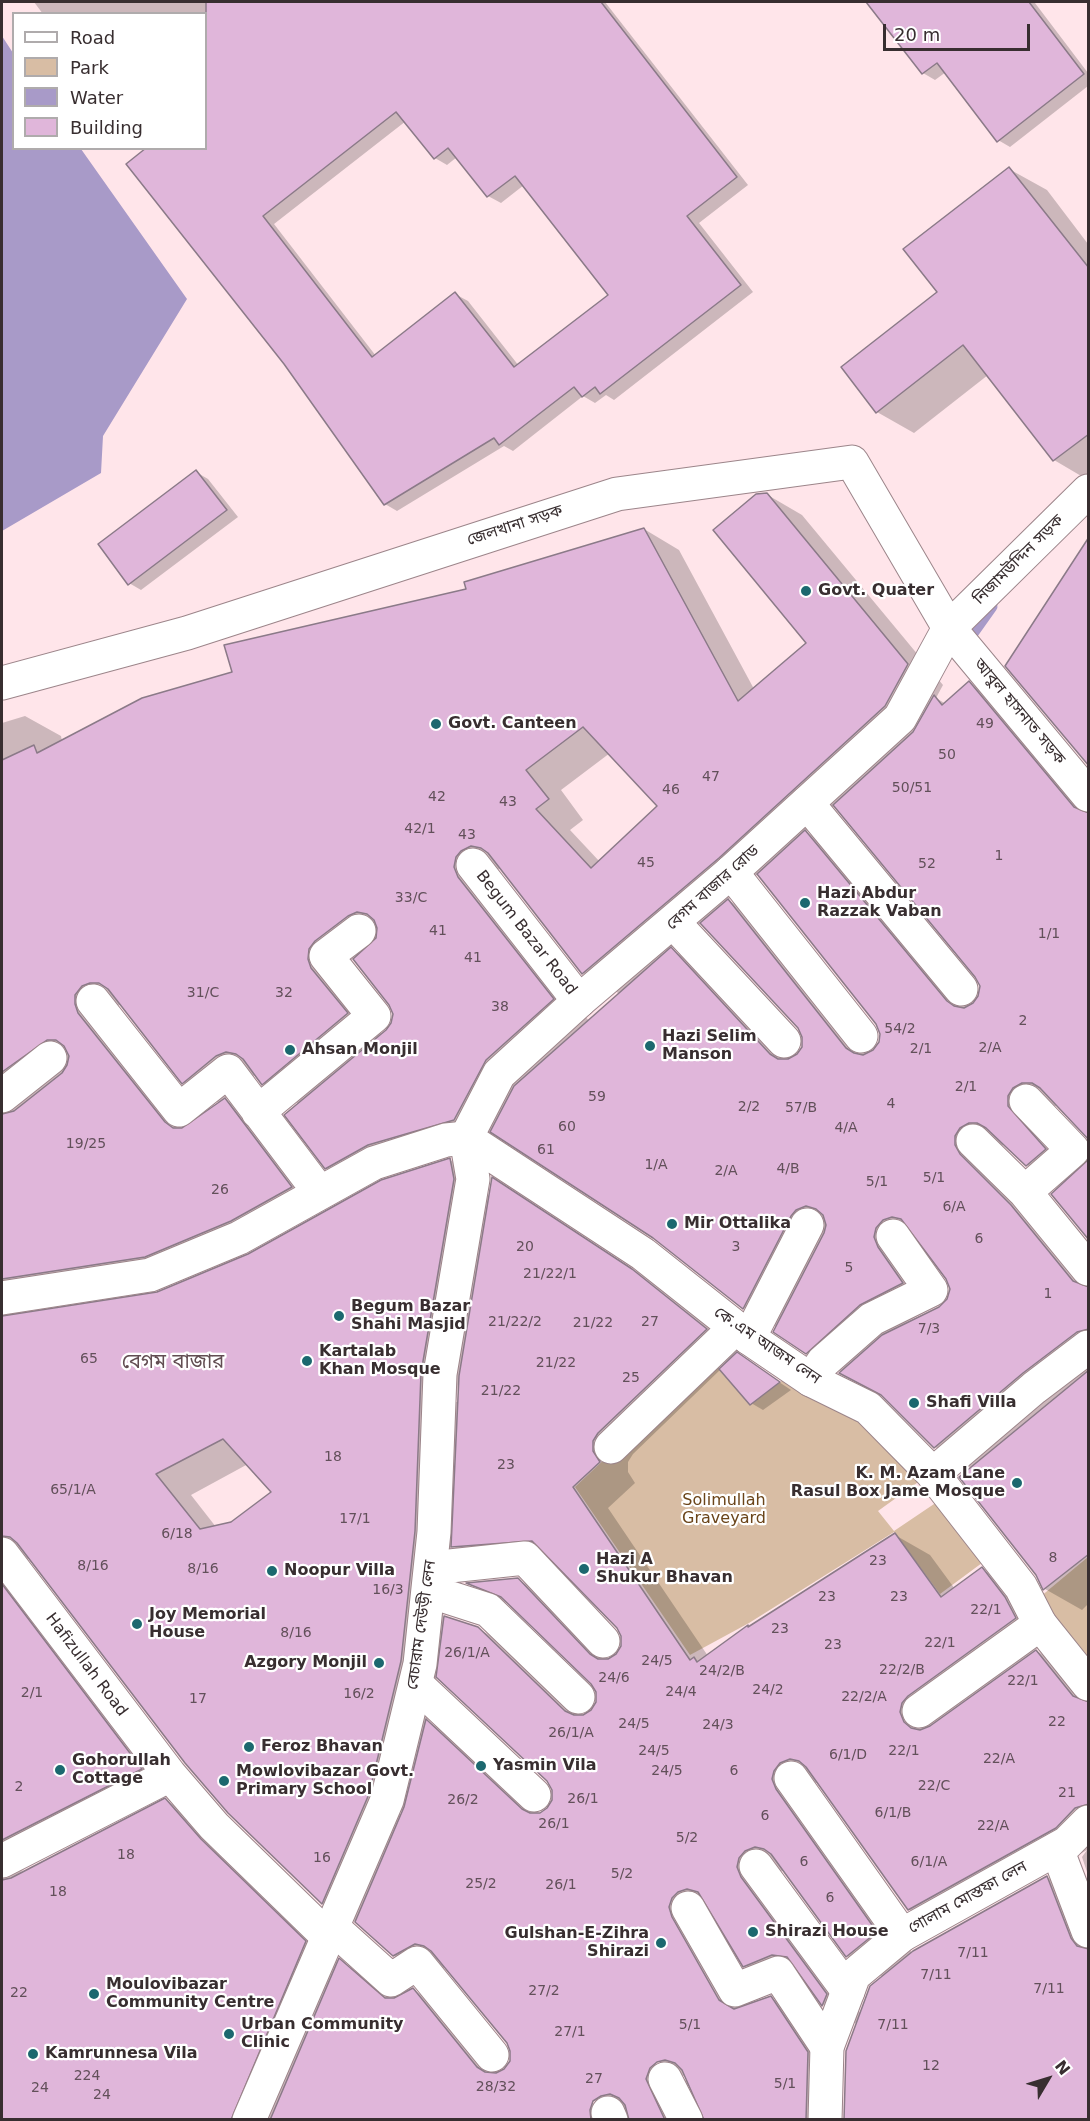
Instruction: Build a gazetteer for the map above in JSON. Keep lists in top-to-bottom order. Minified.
{"streets":{"street":["জেলখানা সড়ক","নিজামউদ্দিন সড়ক","আবুল হাসনাত সড়ক","বেগম বাজার রোড","Begum Bazar Road","কে.এম আজম লেন","বেচারাম দেউড়ী লেন","Hafizullah Road","গোলাম মোস্তফা লেন"]},"crossings":[["জেলখানা সড়ক","নিজামউদ্দিন সড়ক"],["জেলখানা সড়ক","আবুল হাসনাত সড়ক"],["জেলখানা সড়ক","বেগম বাজার রোড"],["নিজামউদ্দিন সড়ক","আবুল হাসনাত সড়ক"],["নিজামউদ্দিন সড়ক","বেগম বাজার রোড"],["আবুল হাসনাত সড়ক","বেগম বাজার রোড"],["বেগম বাজার রোড","Begum Bazar Road"],["বেগম বাজার রোড","কে.এম আজম লেন"],["বেগম বাজার রোড","বেচারাম দেউড়ী লেন"],["কে.এম আজম লেন","বেচারাম দেউড়ী লেন"],["বেচারাম দেউড়ী লেন","Hafizullah Road"]],"districts":["বেগম বাজার"],"parks":["Solimullah Graveyard"],"places":["Govt. Quater","Govt. Canteen","Hazi Abdur Razzak Vaban","Hazi Selim Manson","Ahsan Monjil","Mir Ottalika","Begum Bazar Shahi Masjid","Kartalab Khan Mosque","Shafi Villa","K. M. Azam Lane Rasul Box Jame Mosque","Hazi A Shukur Bhavan","Noopur Villa","Joy Memorial House","Azgory Monjil","Feroz Bhavan","Yasmin Vila","Gohorullah Cottage","Mowlovibazar Govt. Primary School","Shirazi House","Gulshan-E-Zihra Shirazi","Moulovibazar Community Centre","Urban Community Clinic","Kamrunnesa Vila"],"house_numbers":["49","50","47","50/51","46","42","43","42/1","43","1","45","52","33/C","41","1/1","41","31/C","32","38","2","54/2","2/A","2/1","2/1","59","4","2/2","57/B","60","4/A","19/25","61","1/A","4/B","2/A","5/1","5/1","26","6/A","6","20","3","5","21/22/1","1","21/22/2","27","21/22","7/3","65","21/22","25","21/22","18","23","65/1/A","17/1","6/18","8","23","8/16","8/16","16/3","23","23","22/1","23","8/16","22/1","23","26/1/A","24/5","22/2/B","24/2/B","24/6","22/1","24/2","24/4","2/1","16/2","22/2/A","17","22","24/5","24/3","26/1/A","24/5","22/1","6/1/D","22/A","24/5","6","22/C","2","21","26/1","26/2","6/1/B","6","26/1","22/A","5/2","18","16","6","6/1/A","5/2","25/2","26/1","18","6","7/11","7/11","7/11","27/2","22","5/1","7/11","27/1","12","224","27","5/1","28/32","24","24"],"legend":["Road","Park","Water","Building"],"scale_bar":"20 m","north":"top right"}
